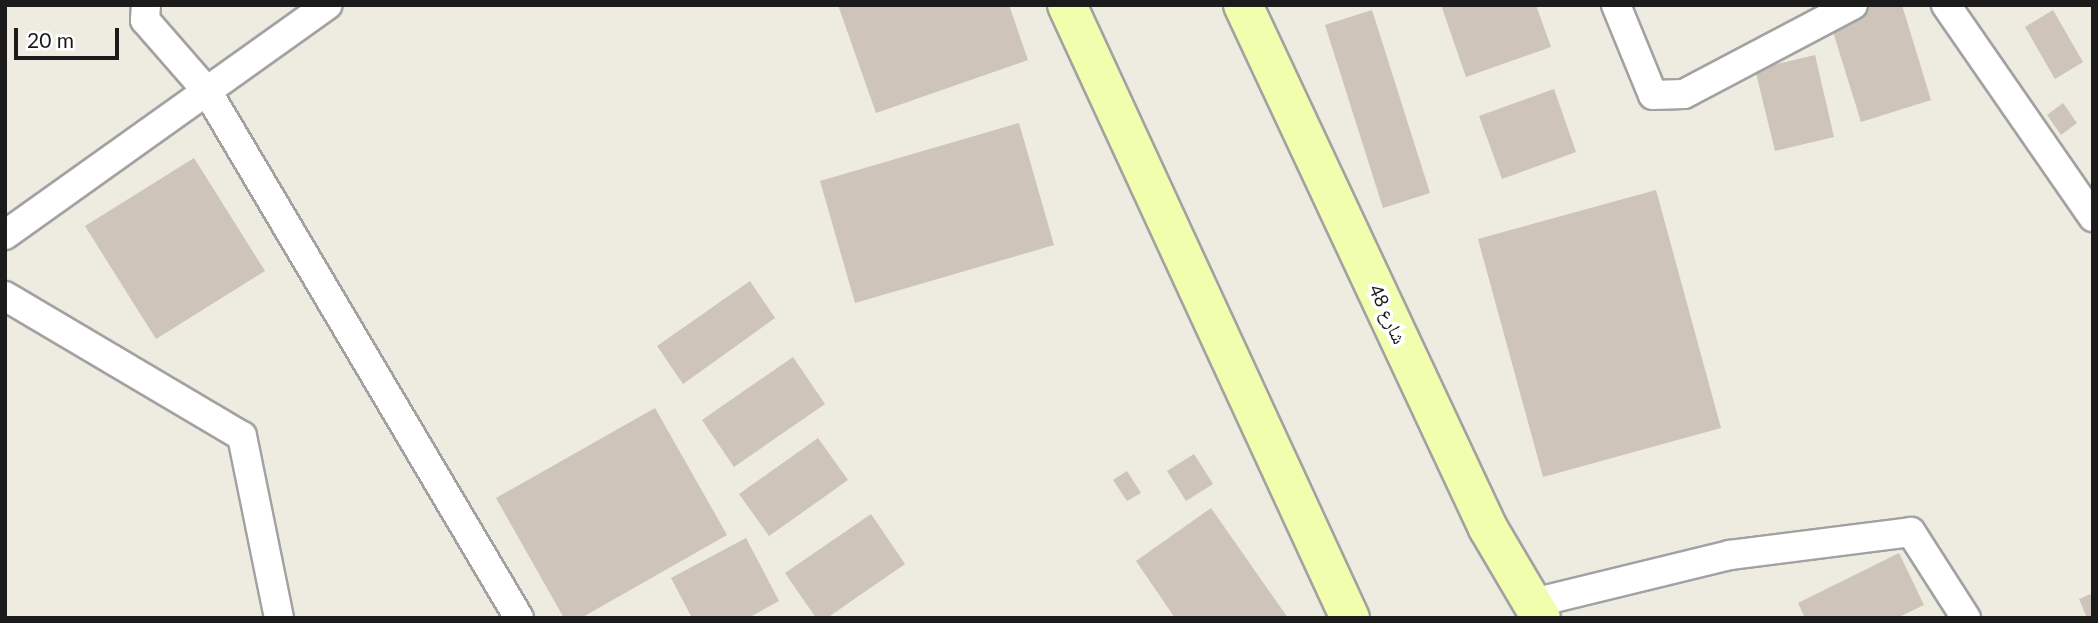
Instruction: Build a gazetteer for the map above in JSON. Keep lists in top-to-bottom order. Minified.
{"streets":{"main road":["شارع 48"]},"scale_bar":"20 m"}
